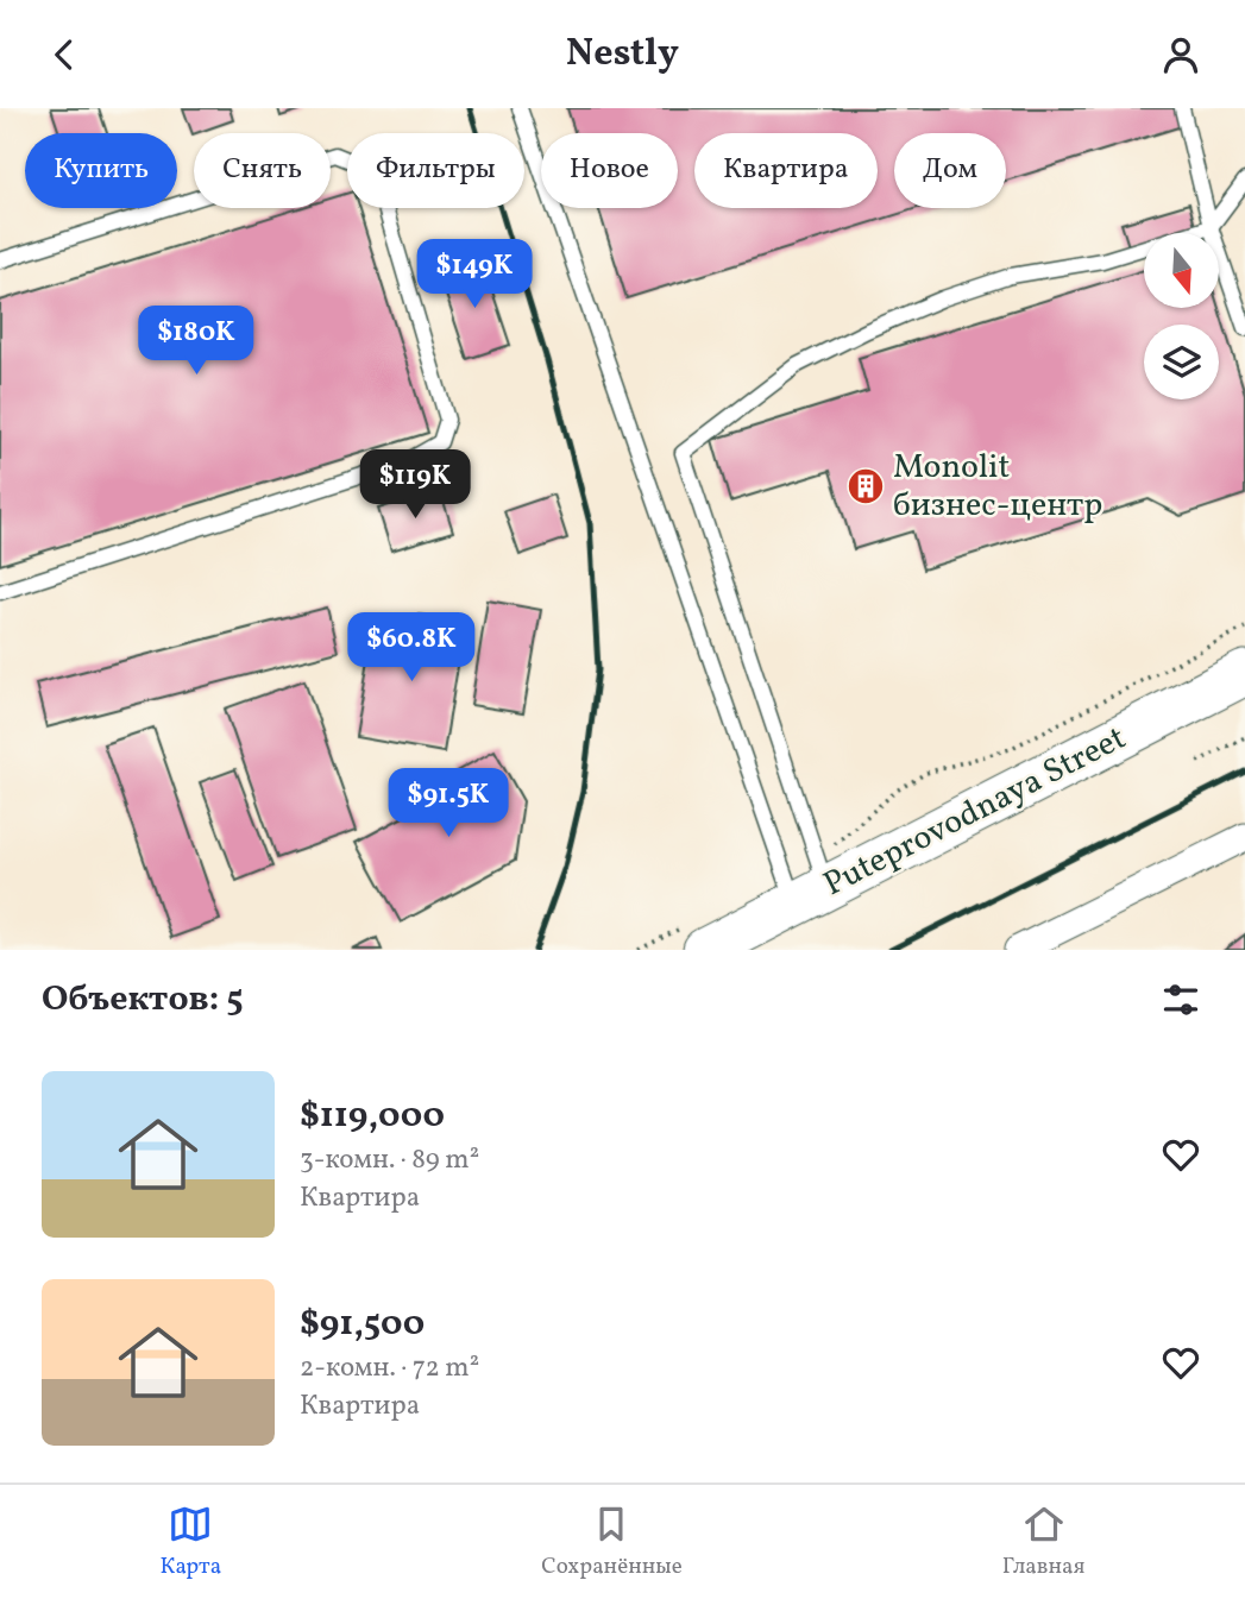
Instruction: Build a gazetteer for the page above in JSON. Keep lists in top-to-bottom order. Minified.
{"streets":{"main road":["Puteprovodnaya Street"]},"places":{"building":["Monolit бизнес-центр"]},"north":"bottom","page":{"header":"Nestly","chip":["Купить","Снять","Фильтры","Новое","Квартира","Дом"],"price":["$149K","$180K","$119K","$60.8K","$91.5K"],"heading":"Объектов: 5","list":[{"name":"$119,000","note":"3-комн. · 89 m² · Квартира"},{"name":"$91,500","note":"2-комн. · 72 m² · Квартира"}],"tabs":["Карта","Сохранённые","Главная"]}}
